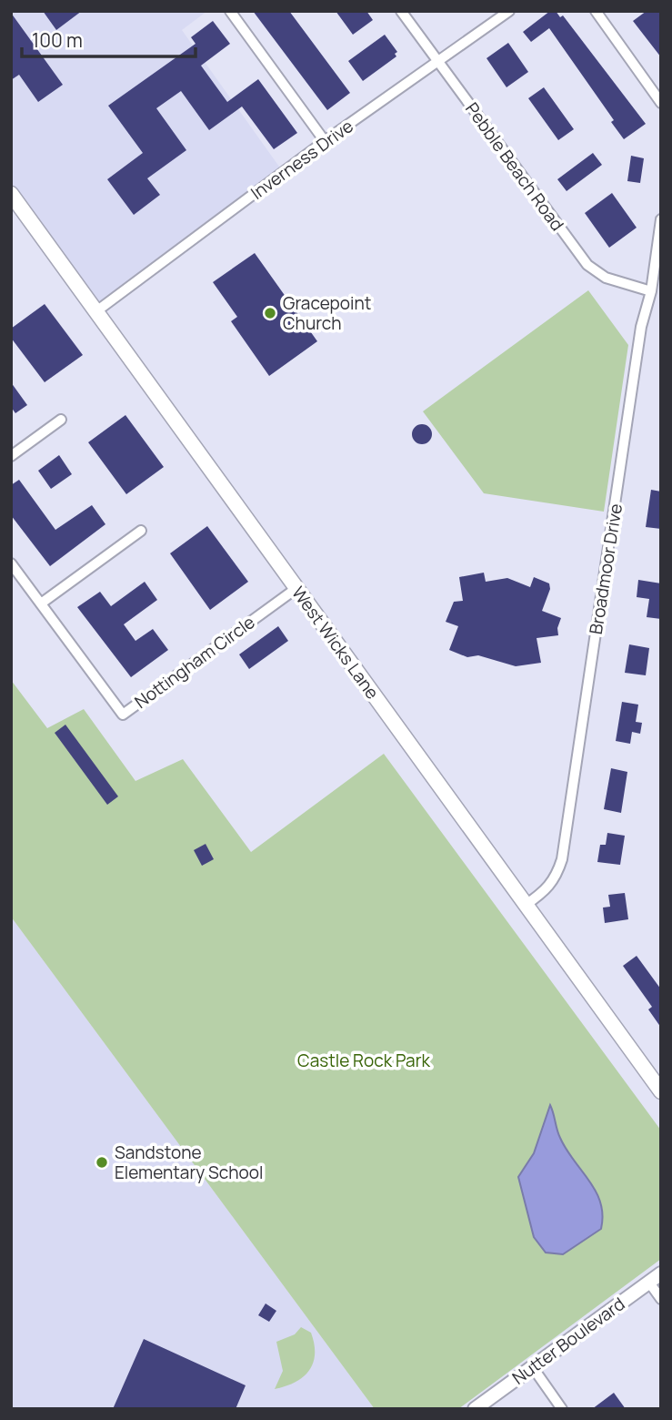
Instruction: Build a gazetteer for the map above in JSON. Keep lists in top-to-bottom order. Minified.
{"streets":{"main road":["West Wicks Lane"],"street":["Inverness Drive","Pebble Beach Road","Broadmoor Drive","Nottingham Circle","Nutter Boulevard"]},"crossings":[["Inverness Drive","Pebble Beach Road"],["Inverness Drive","West Wicks Lane"],["Pebble Beach Road","Broadmoor Drive"],["Broadmoor Drive","West Wicks Lane"],["West Wicks Lane","Nottingham Circle"]],"parks":["Castle Rock Park"],"places":["Gracepoint Church","Sandstone Elementary School"],"scale_bar":"100 m"}
